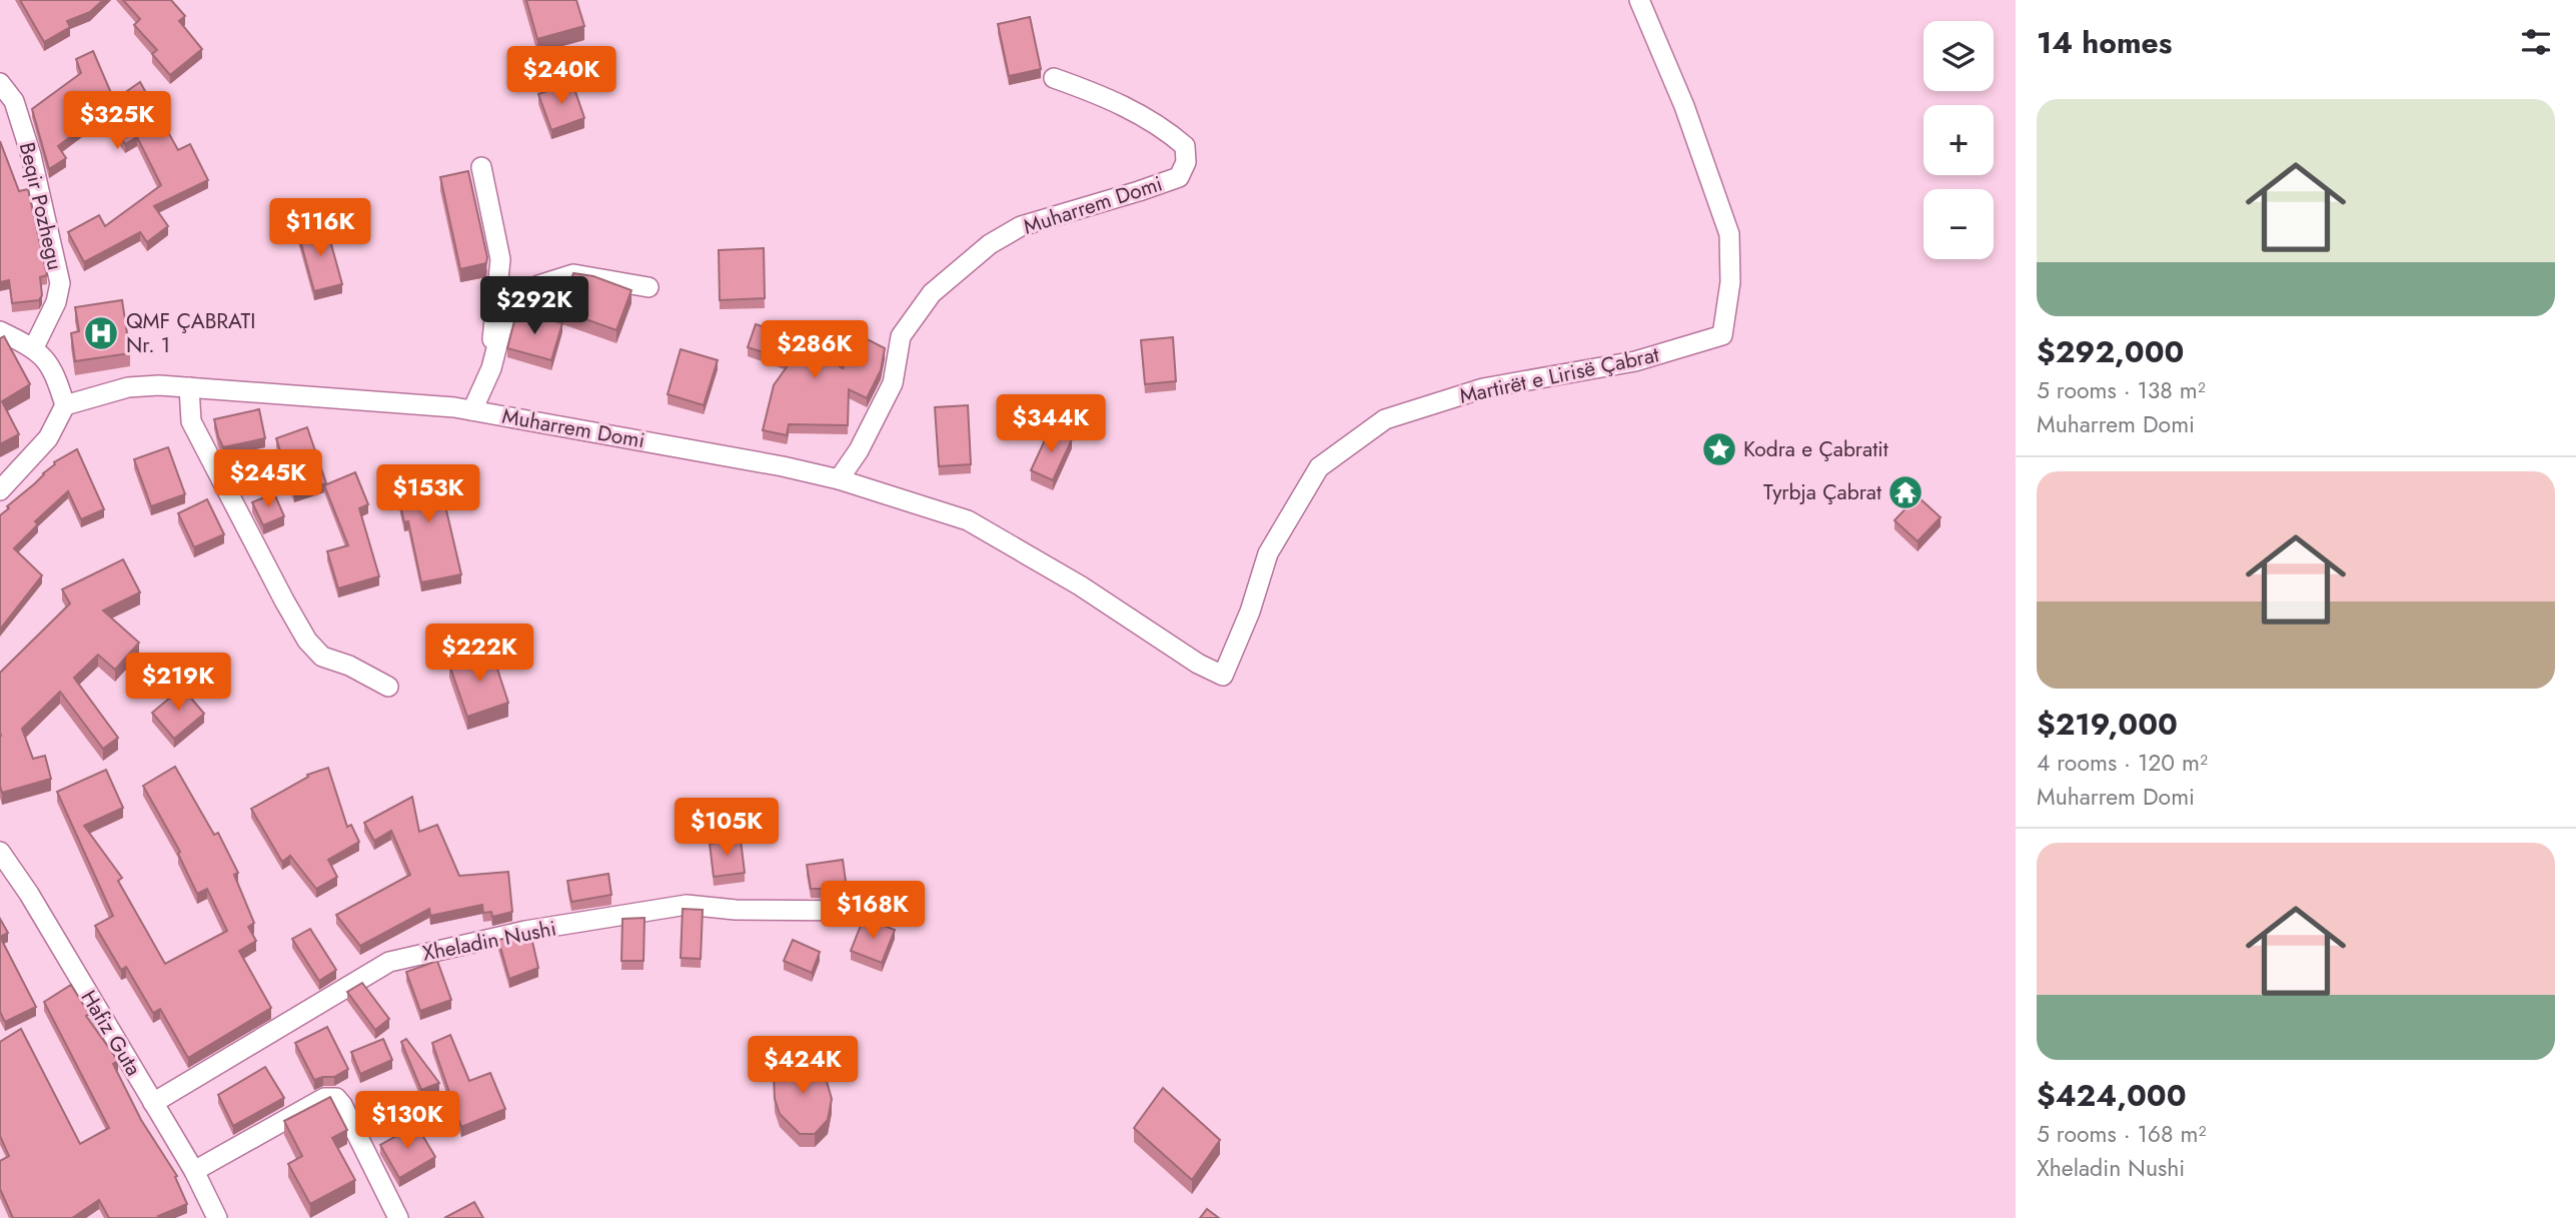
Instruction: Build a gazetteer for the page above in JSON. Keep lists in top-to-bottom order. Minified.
{"streets":{"street":["Muharrem Domi","Beqir Pozhegu","Martirët e Lirisë Çabrat","Xheladin Nushi","Hafiz Guta"]},"crossings":[["Muharrem Domi","Martirët e Lirisë Çabrat"],["Xheladin Nushi","Hafiz Guta"]],"places":{"hospital":["QMF ÇABRATI Nr. 1"],"place":["Kodra e Çabratit"],"temple":["Tyrbja Çabrat"]},"page":{"heading":"14 homes","map_buttons":["+","−"],"price":["$240K","$325K","$116K","$292K","$286K","$344K","$245K","$153K","$222K","$219K","$105K","$168K","$424K","$130K"],"list":[{"name":"$292,000","note":"5 rooms · 138 m² · Muharrem Domi"},{"name":"$219,000","note":"4 rooms · 120 m² · Muharrem Domi"},{"name":"$424,000","note":"5 rooms · 168 m² · Xheladin Nushi"}]}}
